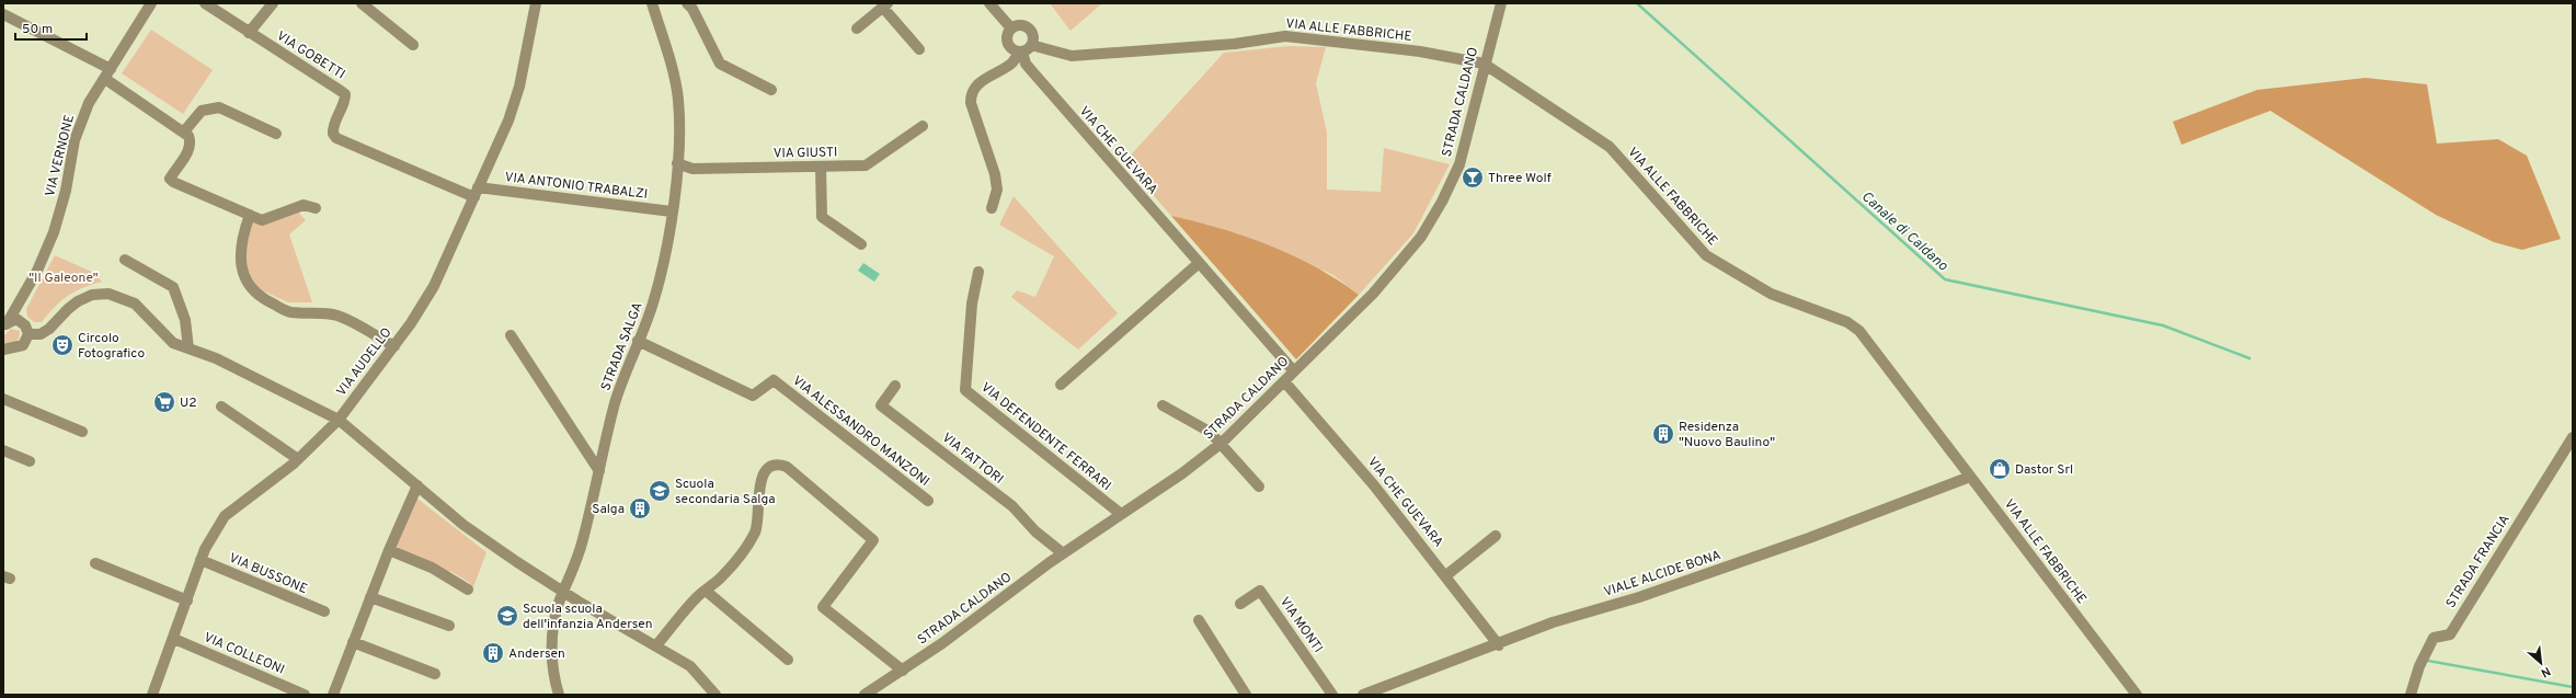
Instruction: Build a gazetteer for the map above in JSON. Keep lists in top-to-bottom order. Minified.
{"streets":{"street":["VIA ALLE FABBRICHE","VIA GOBETTI","STRADA CALDANO","VIA CHE GUEVARA","VIA GIUSTI","VIA VERNONE","VIA ANTONIO TRABALZI","STRADA SALGA","VIA AUDELLO","VIA ALESSANDRO MANZONI","VIA DEFENDENTE FERRARI","VIA FATTORI","STRADA FRANCIA","VIA BUSSONE","VIALE ALCIDE BONA","VIA MONTI","VIA COLLEONI"]},"crossings":[["VIA ALLE FABBRICHE","STRADA CALDANO"],["VIA ALLE FABBRICHE","VIA CHE GUEVARA"],["VIA ALLE FABBRICHE","VIALE ALCIDE BONA"],["VIA GOBETTI","VIA ANTONIO TRABALZI"],["VIA GOBETTI","VIA AUDELLO"],["STRADA CALDANO","VIA CHE GUEVARA"],["STRADA CALDANO","VIA DEFENDENTE FERRARI"],["STRADA CALDANO","VIA FATTORI"],["VIA CHE GUEVARA","VIALE ALCIDE BONA"],["VIA GIUSTI","STRADA SALGA"],["VIA ANTONIO TRABALZI","STRADA SALGA"],["VIA ANTONIO TRABALZI","VIA AUDELLO"],["STRADA SALGA","VIA ALESSANDRO MANZONI"],["VIA AUDELLO","VIA BUSSONE"],["VIA AUDELLO","VIA COLLEONI"]],"water":["Canale di Caldano"],"parks":["\"Il Galeone\""],"places":{"bar":["Three Wolf"],"theatre":["Circolo Fotografico"],"supermarket":["U2"],"building":["Residenza \"Nuovo Baulino\"","Salga","Andersen"],"shop":["Dastor Srl"],"school or university":["Scuola secondaria Salga","Scuola scuola dell'infanzia Andersen"]},"scale_bar":"50 m","north":"bottom right"}
